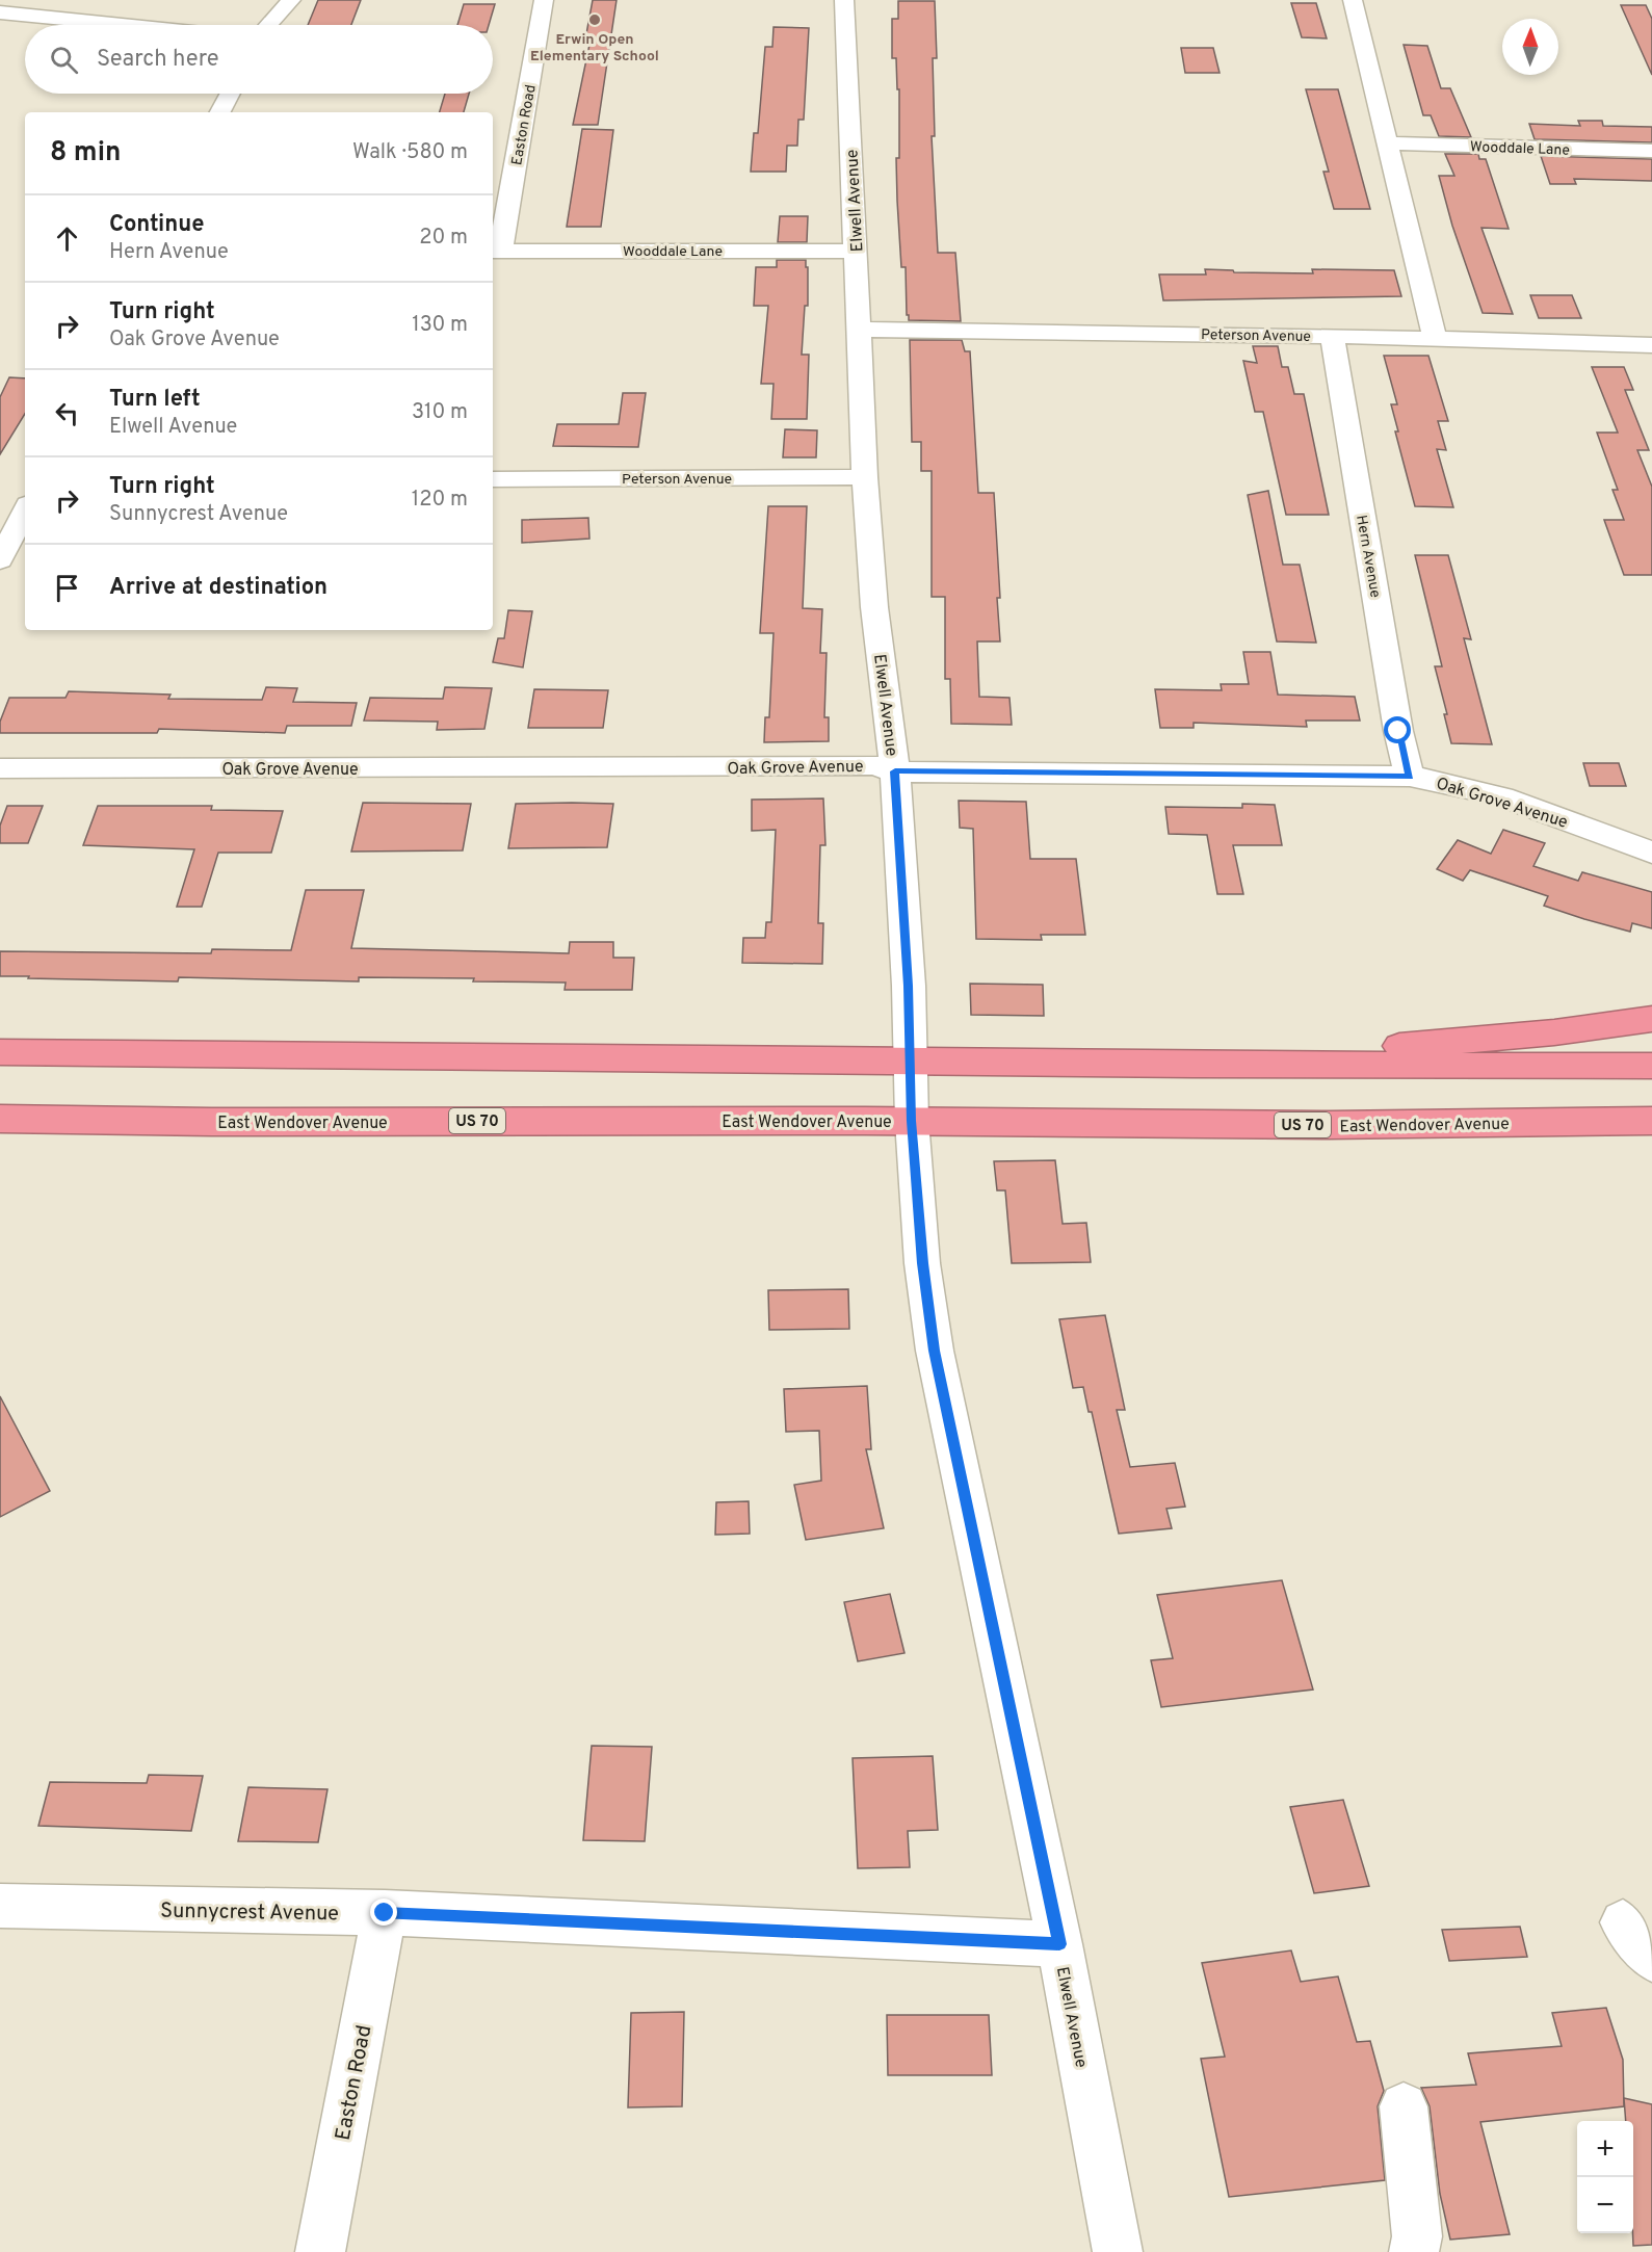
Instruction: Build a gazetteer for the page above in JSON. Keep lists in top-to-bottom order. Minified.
{"streets":{"highway":["US 70","East Wendover Avenue"],"street":["Easton Road","Wooddale Lane","Elwell Avenue","Peterson Avenue","Hern Avenue","Oak Grove Avenue","Sunnycrest Avenue"]},"crossings":[["Easton Road","Wooddale Lane"],["Easton Road","Sunnycrest Avenue"],["Wooddale Lane","Elwell Avenue"],["Elwell Avenue","Peterson Avenue"],["Elwell Avenue","Oak Grove Avenue"],["Elwell Avenue","East Wendover Avenue"],["Elwell Avenue","Sunnycrest Avenue"],["Peterson Avenue","Hern Avenue"],["Hern Avenue","Oak Grove Avenue"]],"places":["Erwin Open Elementary School"],"north":"top","page":{"search":"Search here","heading":["8 min","Walk · 580 m"],"list":[["Continue","Hern Avenue","20 m"],["Turn right","Oak Grove Avenue","130 m"],["Turn left","Elwell Avenue","310 m"],["Turn right","Sunnycrest Avenue","120 m"],"Arrive at destination"],"map_buttons":["+","−"]}}
